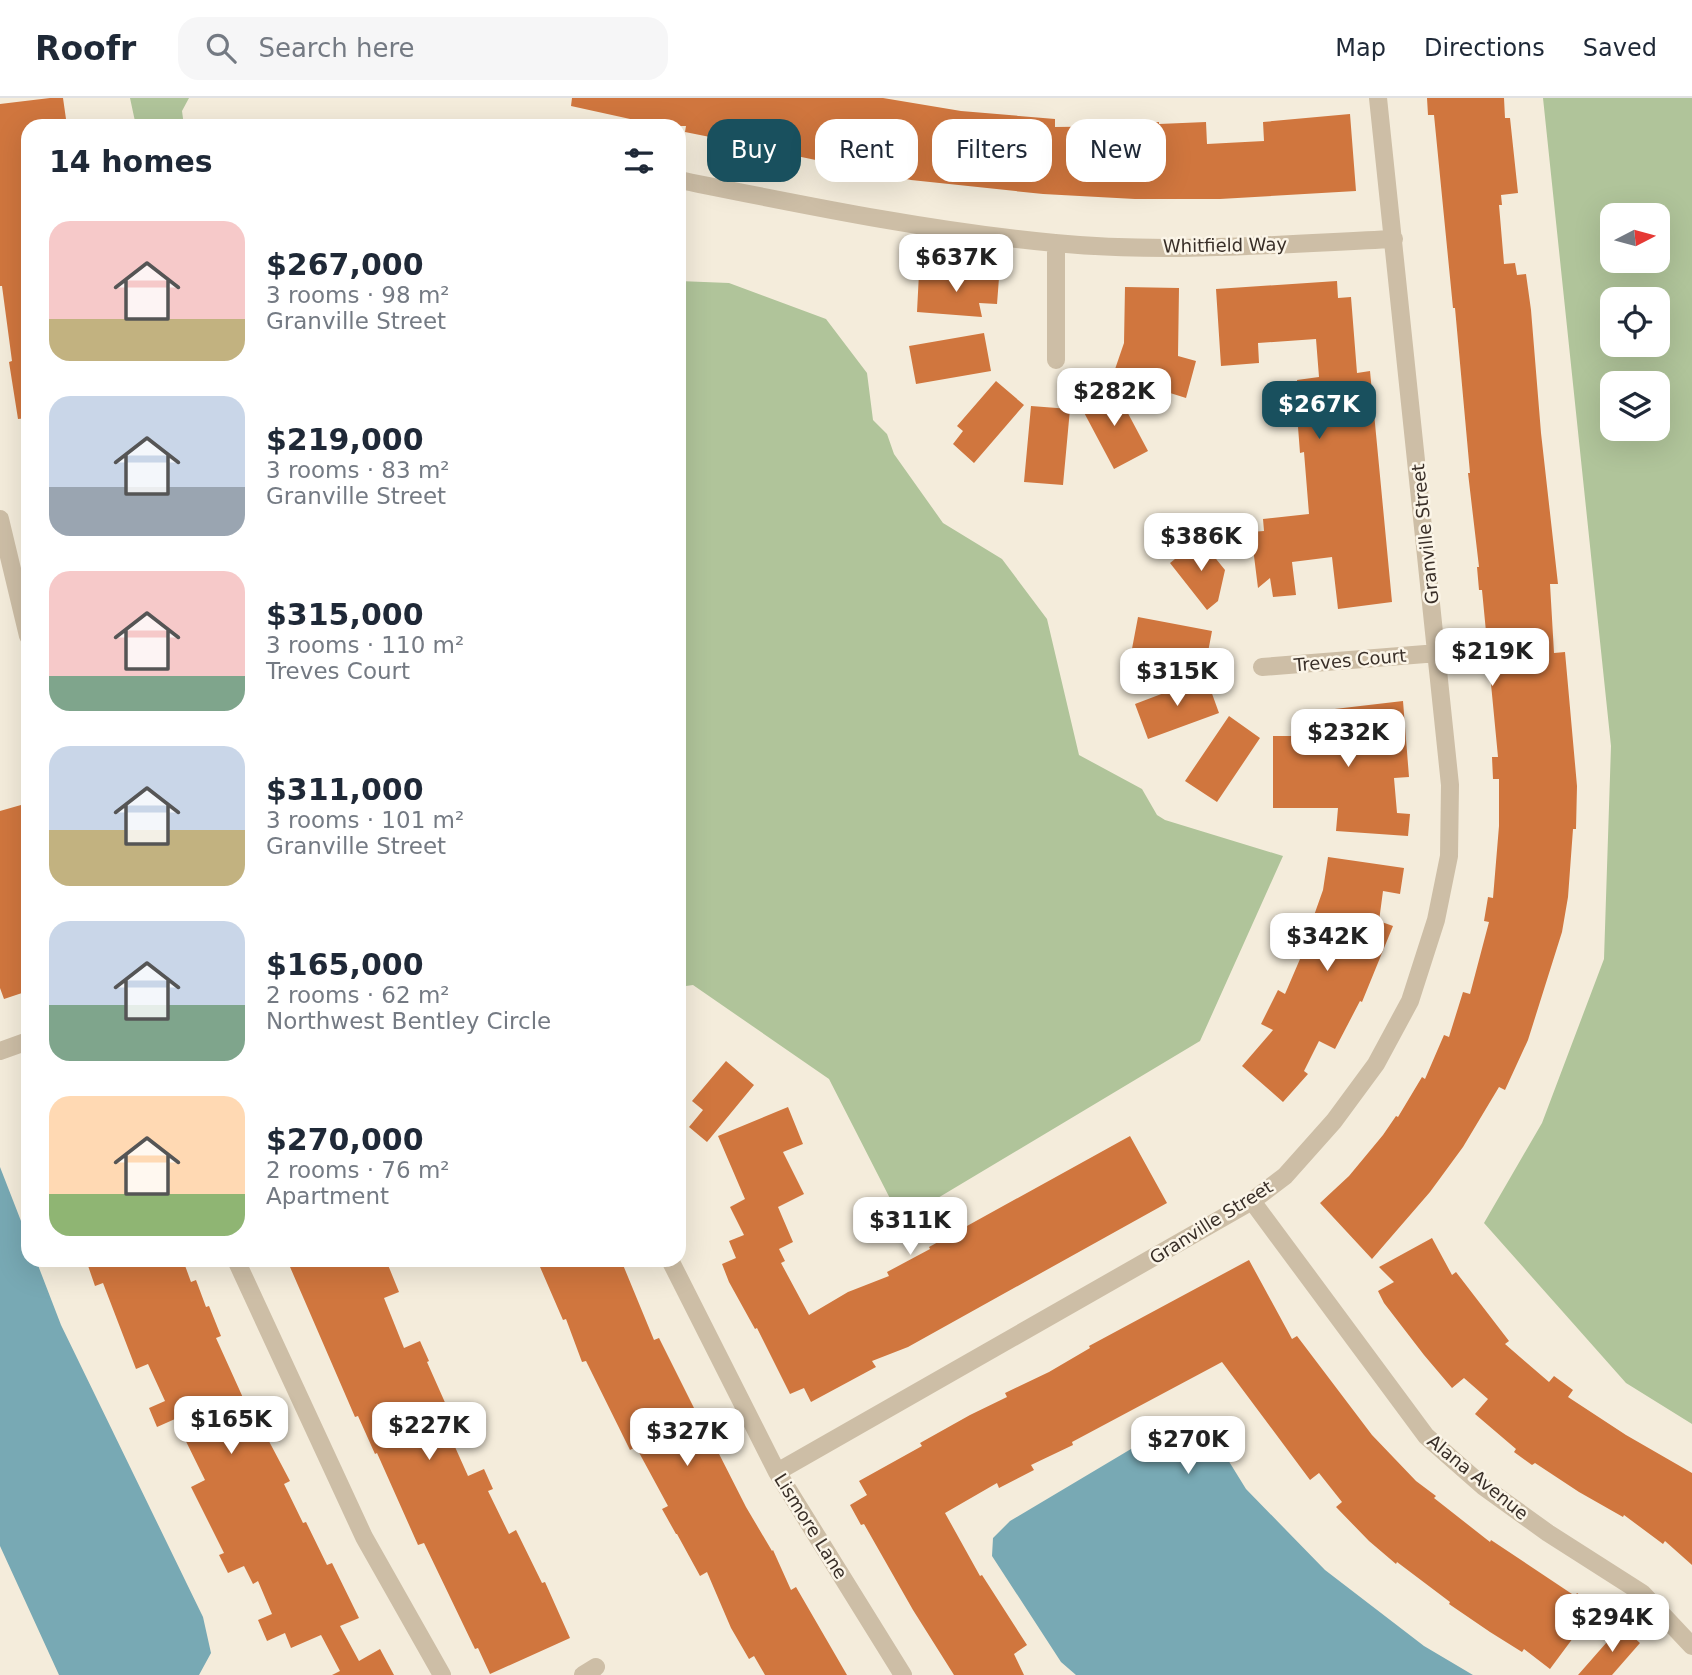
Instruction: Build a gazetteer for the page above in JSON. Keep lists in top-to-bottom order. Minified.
{"streets":{"street":["Whitfield Way","Granville Street","Treves Court","Alana Avenue","Lismore Lane"]},"crossings":[["Whitfield Way","Granville Street"],["Granville Street","Treves Court"],["Granville Street","Alana Avenue"],["Granville Street","Lismore Lane"]],"north":"right","page":{"header":"Roofr","search":"Search here","nav":["Map","Directions","Saved"],"chip":["Buy","Rent","Filters","New"],"heading":"14 homes","list":[{"name":"$267,000","note":"3 rooms · 98 m² · Granville Street"},{"name":"$219,000","note":"3 rooms · 83 m² · Granville Street"},{"name":"$315,000","note":"3 rooms · 110 m² · Treves Court"},{"name":"$311,000","note":"3 rooms · 101 m² · Granville Street"},{"name":"$165,000","note":"2 rooms · 62 m² · Northwest Bentley Circle"},{"name":"$270,000","note":"2 rooms · 76 m² · Apartment"}],"price":["$637K","$282K","$267K","$386K","$219K","$315K","$232K","$342K","$311K","$165K","$227K","$327K","$270K","$294K"]}}
